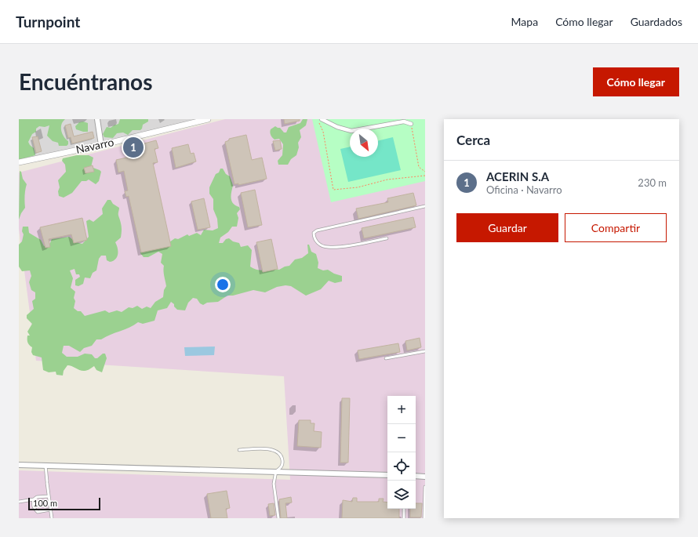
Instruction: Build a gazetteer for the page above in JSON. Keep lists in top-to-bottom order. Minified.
{"streets":{"street":["Navarro"]},"scale_bar":"100 m","north":"bottom right","page":{"header":"Turnpoint","nav":["Mapa","Cómo llegar","Guardados"],"buttons":["Cómo llegar",["Guardar","Compartir"]],"title":"Encuéntranos","heading":"Cerca","pins":"1","list":[{"mark":"1","name":"ACERIN S.A","note":"Oficina · Navarro","value":"230 m"}],"map_buttons":["+","−"],"scale":"100 m"}}
